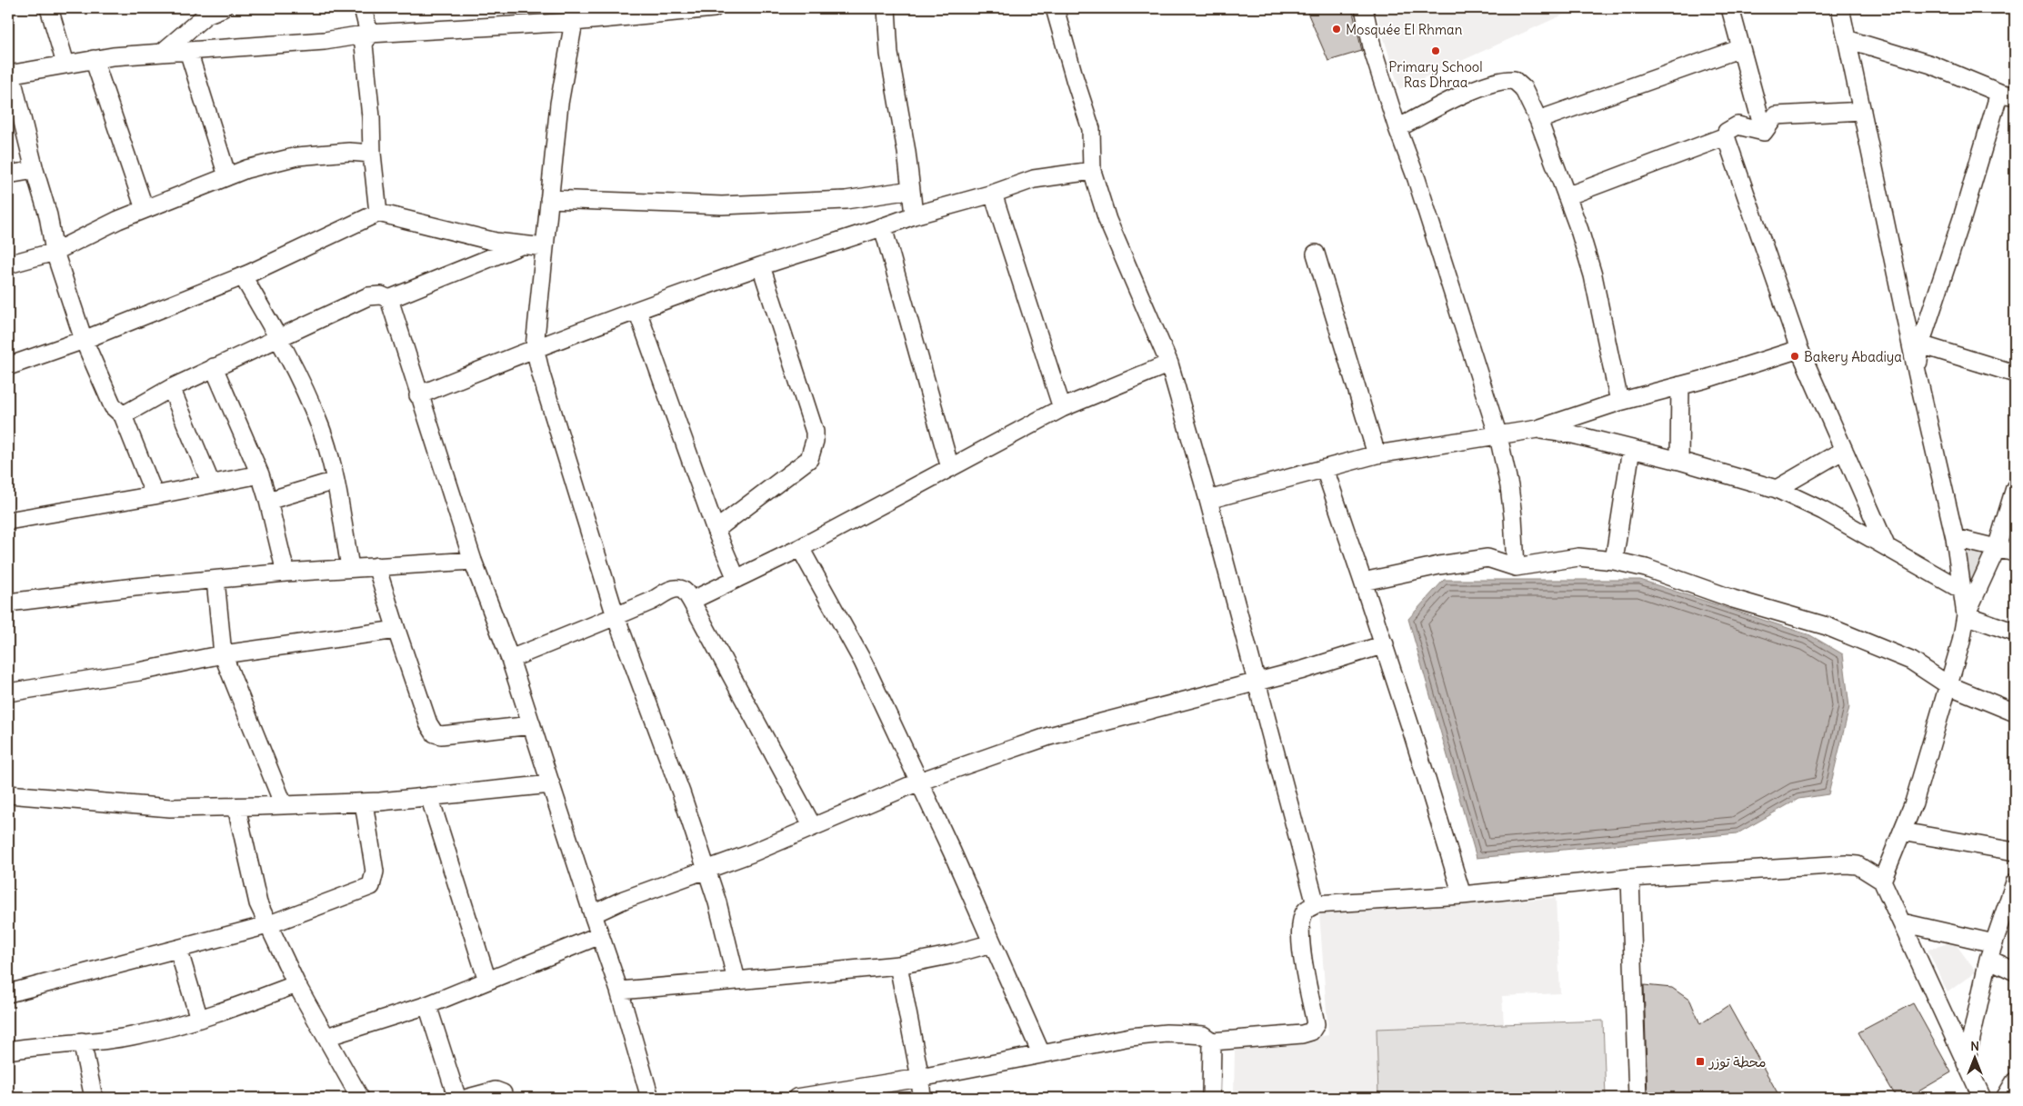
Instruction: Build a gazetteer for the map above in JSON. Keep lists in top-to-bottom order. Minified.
{"places":{"other":["Mosquée El Rhman","Primary School Ras Dhraa","Bakery Abadiya"],"transit":["محطة توزر"]},"north":"top"}
